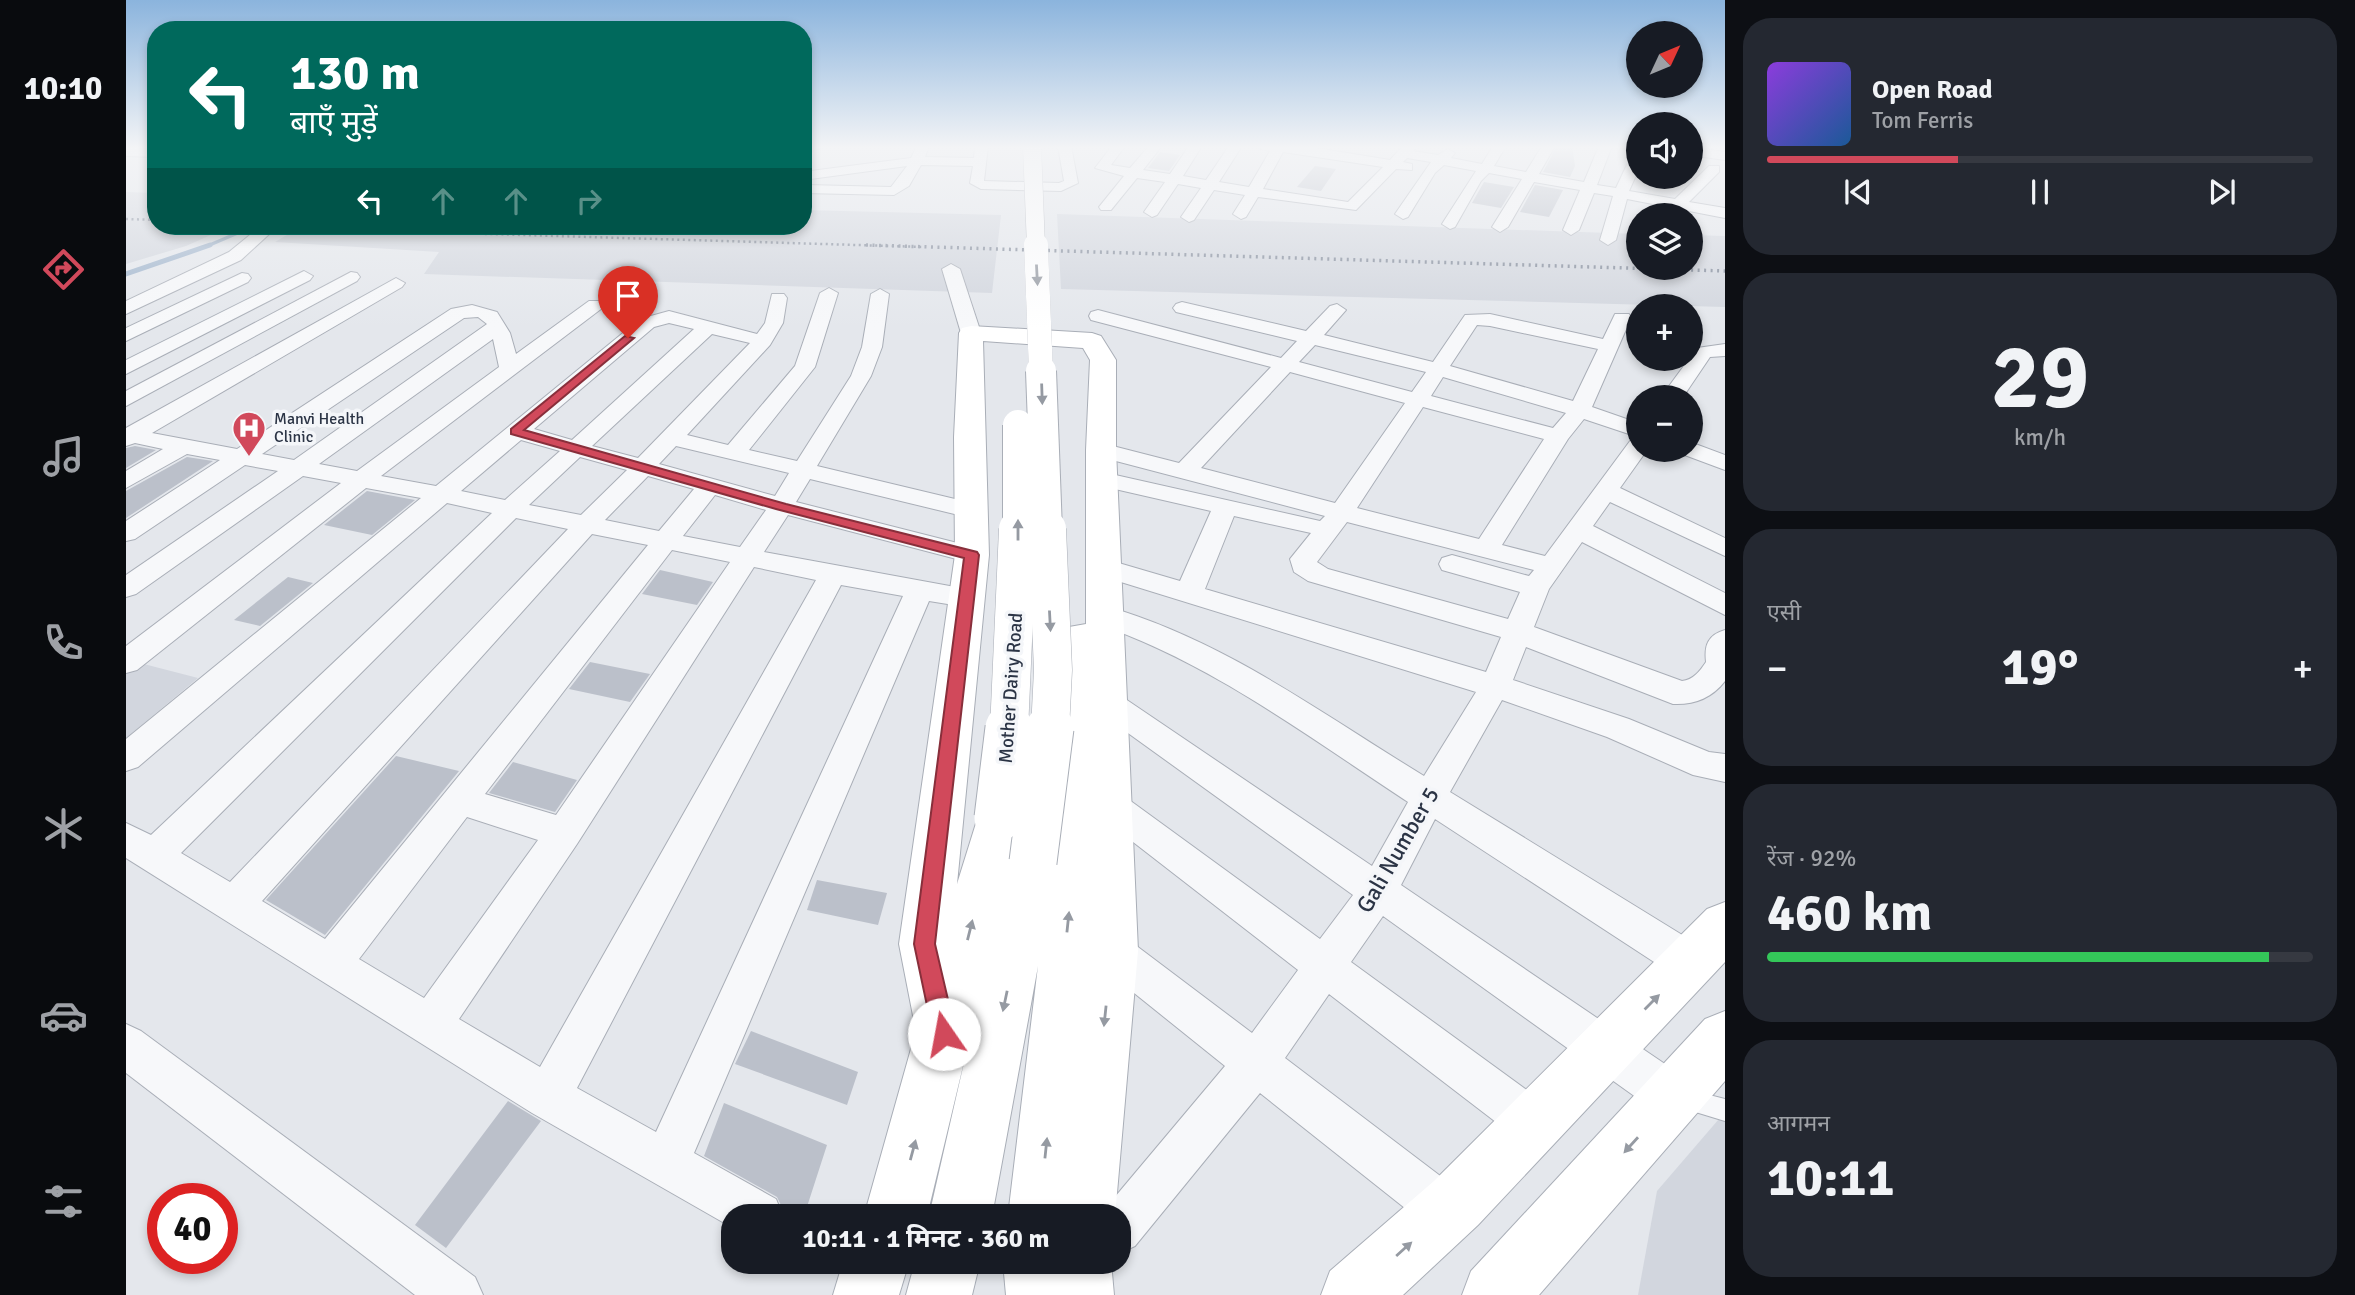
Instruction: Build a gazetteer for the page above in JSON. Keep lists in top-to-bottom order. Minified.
{"streets":{"main road":["Mother Dairy Road"],"street":["Gali Number 5"]},"places":{"hospital":["Manvi Health Clinic"]},"north":"top right","page":{"tabs":"10:10","map_buttons":["+","−"],"turn":["130 m","बाएँ मुड़ें"],"song":["Open Road","Tom Ferris"],"tile":[["29","km/h"],"एसी",["रेंज · 92%","460 km"],["आगमन","10:11"]],"heat":["−","19°","+"],"limit":"40","trip":"10:11 · 1 मिनट · 360 m"}}
